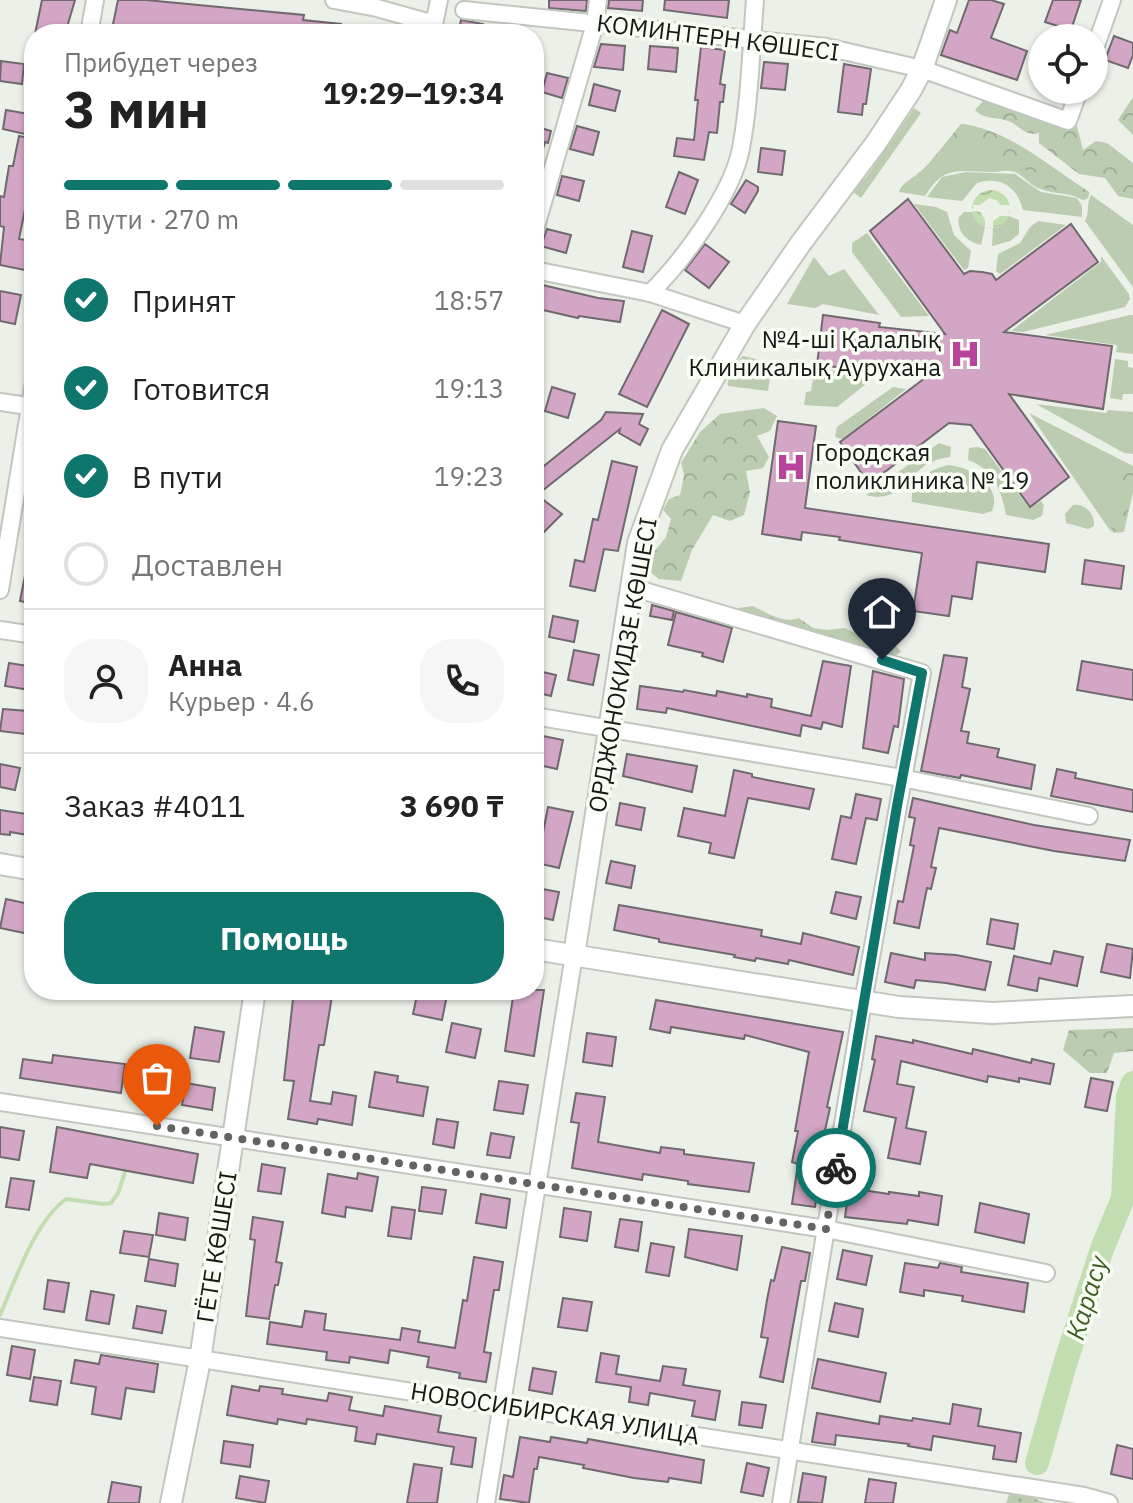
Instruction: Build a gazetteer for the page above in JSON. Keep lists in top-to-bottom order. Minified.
{"streets":{"main road":["ОРДЖОНОКИДЗЕ КӨШЕСІ","ГЁТЕ КӨШЕСІ"],"street":["КОМИНТЕРН КӨШЕСІ","НОВОСИБИРСКАЯ УЛИЦА"]},"crossings":[["КОМИНТЕРН КӨШЕСІ","ОРДЖОНОКИДЗЕ КӨШЕСІ"],["ГЁТЕ КӨШЕСІ","НОВОСИБИРСКАЯ УЛИЦА"]],"water":["Карасу"],"places":{"hospital":["№4-ші Қалалық Клиникалық Аурухана","Городская поликлиника № 19"]},"page":{"heading":["3 мин","Прибудет через","19:29–19:34"],"panel":["Анна","Курьер · 4.6","Заказ #4011","3 690 ₸"],"bar":"В пути · 270 m","list":[["Принят","18:57"],["Готовится","19:13"],["В пути","19:23"],"Доставлен"],"buttons":"Помощь"}}
